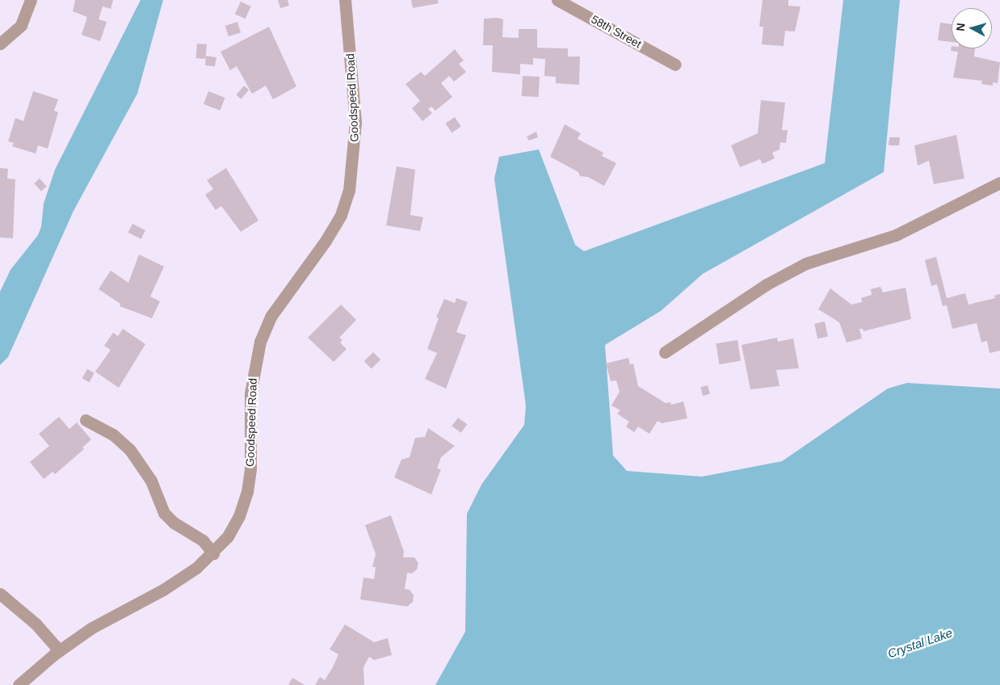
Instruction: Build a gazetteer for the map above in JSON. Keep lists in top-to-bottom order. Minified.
{"streets":{"street":["58th Street","Goodspeed Road"]},"water":["Crystal Lake"],"north":"left"}
